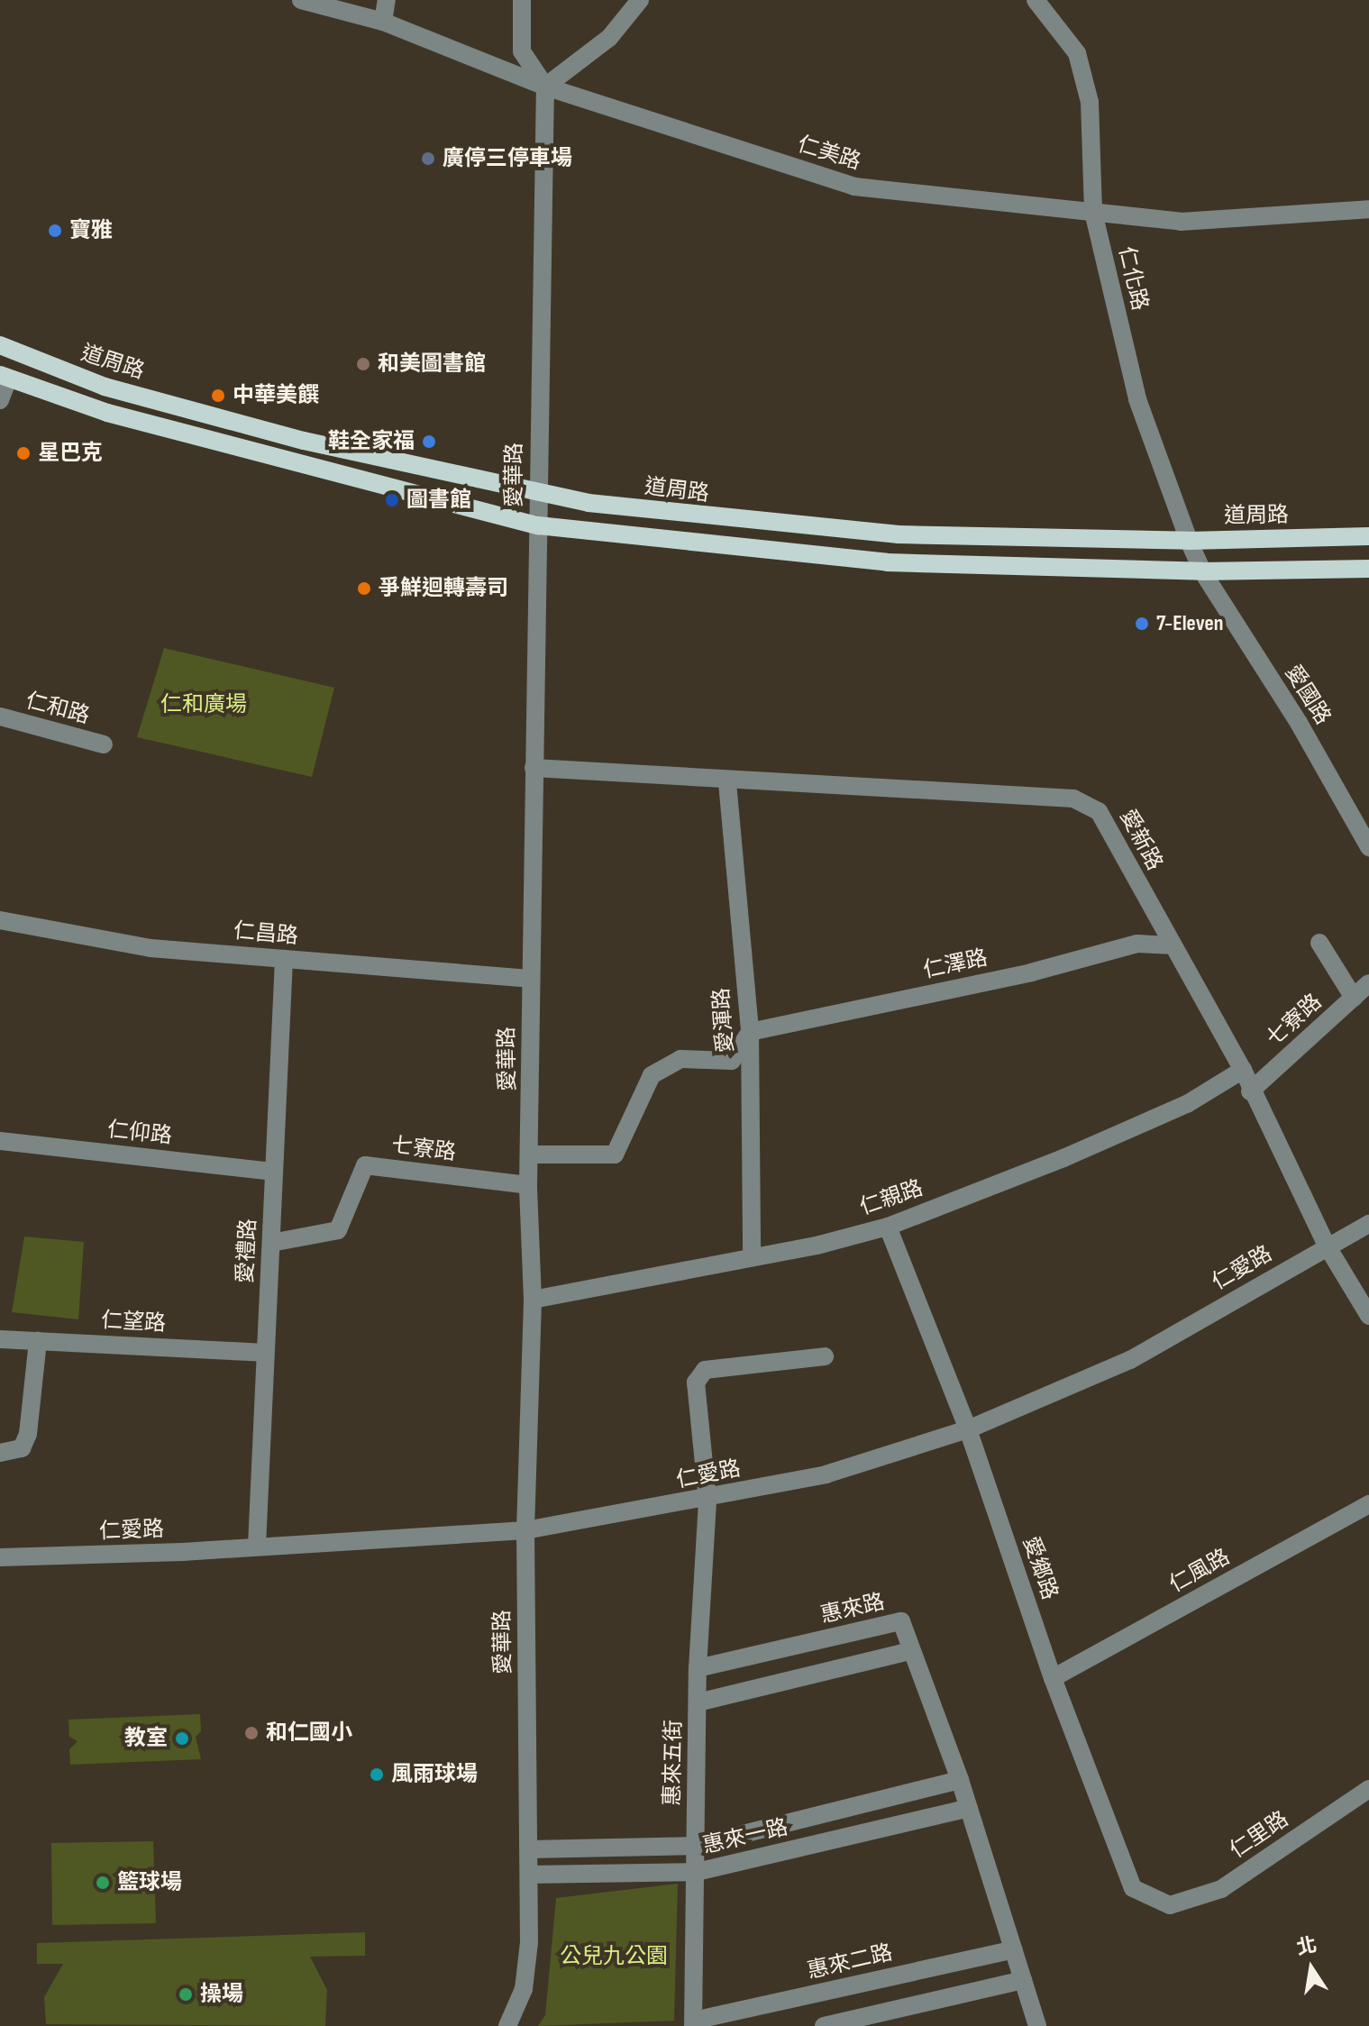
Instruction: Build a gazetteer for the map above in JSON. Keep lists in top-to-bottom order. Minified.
{"streets":{"main road":["道周路"],"street":["仁美路","仁化路","愛華路","愛國路","仁和路","愛新路","仁昌路","仁澤路","愛渾路","七寮路","仁仰路","仁親路","愛禮路","仁愛路","仁望路","愛鄉路","仁風路","惠來路","惠來五街","仁里路","惠來一路","惠來二路"]},"crossings":[["仁美路","仁化路"],["仁美路","愛華路"],["仁化路","道周路"],["仁化路","愛國路"],["道周路","愛華路"],["愛華路","愛新路"],["愛華路","仁昌路"],["愛華路","七寮路"],["愛華路","仁親路"],["愛華路","仁愛路"],["愛華路","惠來一路"],["愛新路","仁澤路"],["愛新路","愛渾路"],["愛新路","七寮路"],["愛新路","仁親路"],["愛新路","仁愛路"],["仁昌路","愛禮路"],["仁澤路","愛渾路"],["愛渾路","仁親路"],["七寮路","愛禮路"],["仁仰路","愛禮路"],["仁親路","愛鄉路"],["愛禮路","仁愛路"],["愛禮路","仁望路"],["仁愛路","愛鄉路"],["仁愛路","惠來五街"],["愛鄉路","仁風路"],["愛鄉路","仁里路"],["惠來路","惠來五街"],["惠來五街","惠來一路"]],"parks":["仁和廣場","公兒九公園"],"places":["廣停三停車場","寶雅","和美圖書館","中華美饌","鞋全家福","星巴克","圖書館","爭鮮迴轉壽司","7-Eleven","和仁國小","教室","風雨球場","籃球場","操場"],"north":"top"}
